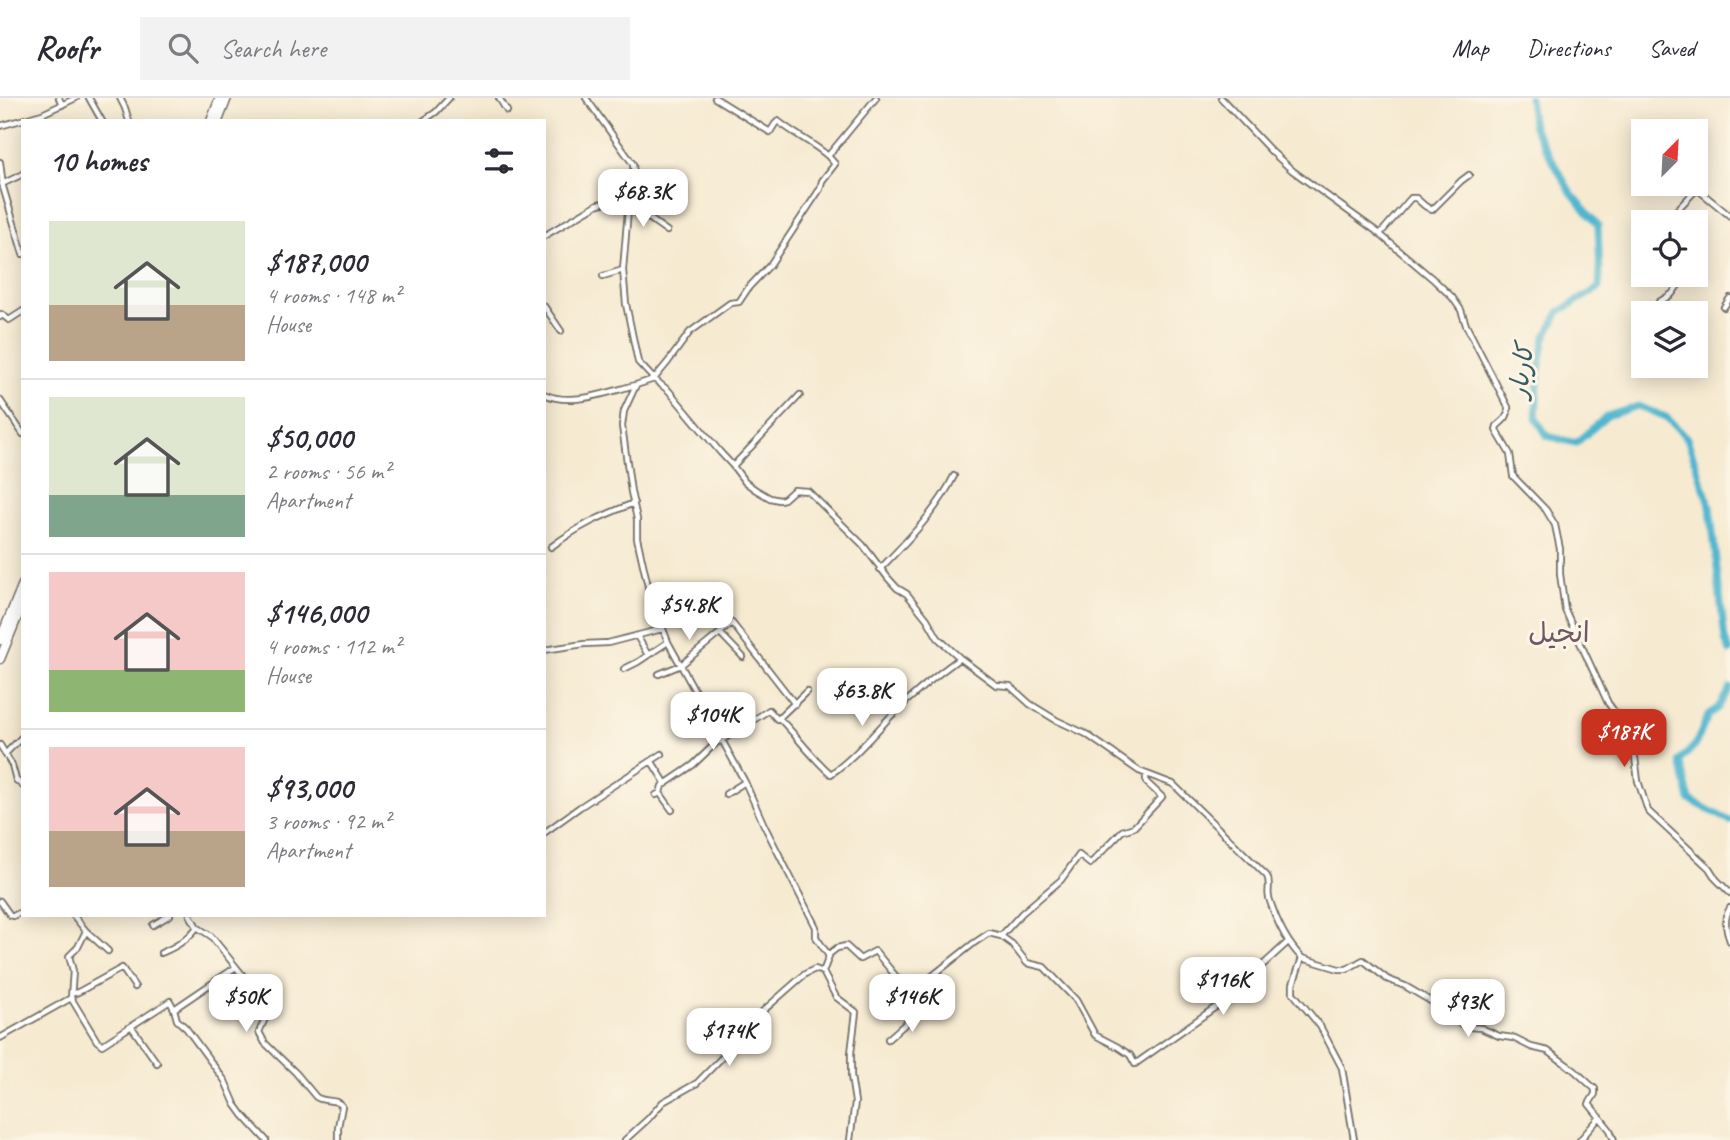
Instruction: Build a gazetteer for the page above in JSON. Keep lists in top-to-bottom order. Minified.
{"districts":["انجيل"],"water":["کاربار"],"north":"top right","page":{"header":"Roofr","search":"Search here","nav":["Map","Directions","Saved"],"heading":"10 homes","price":["$68.3K","$54.8K","$63.8K","$104K","$187K","$116K","$50K","$146K","$93K","$174K"],"list":[{"name":"$187,000","note":"4 rooms · 148 m² · House"},{"name":"$50,000","note":"2 rooms · 56 m² · Apartment"},{"name":"$146,000","note":"4 rooms · 112 m² · House"},{"name":"$93,000","note":"3 rooms · 92 m² · Apartment"}]}}
